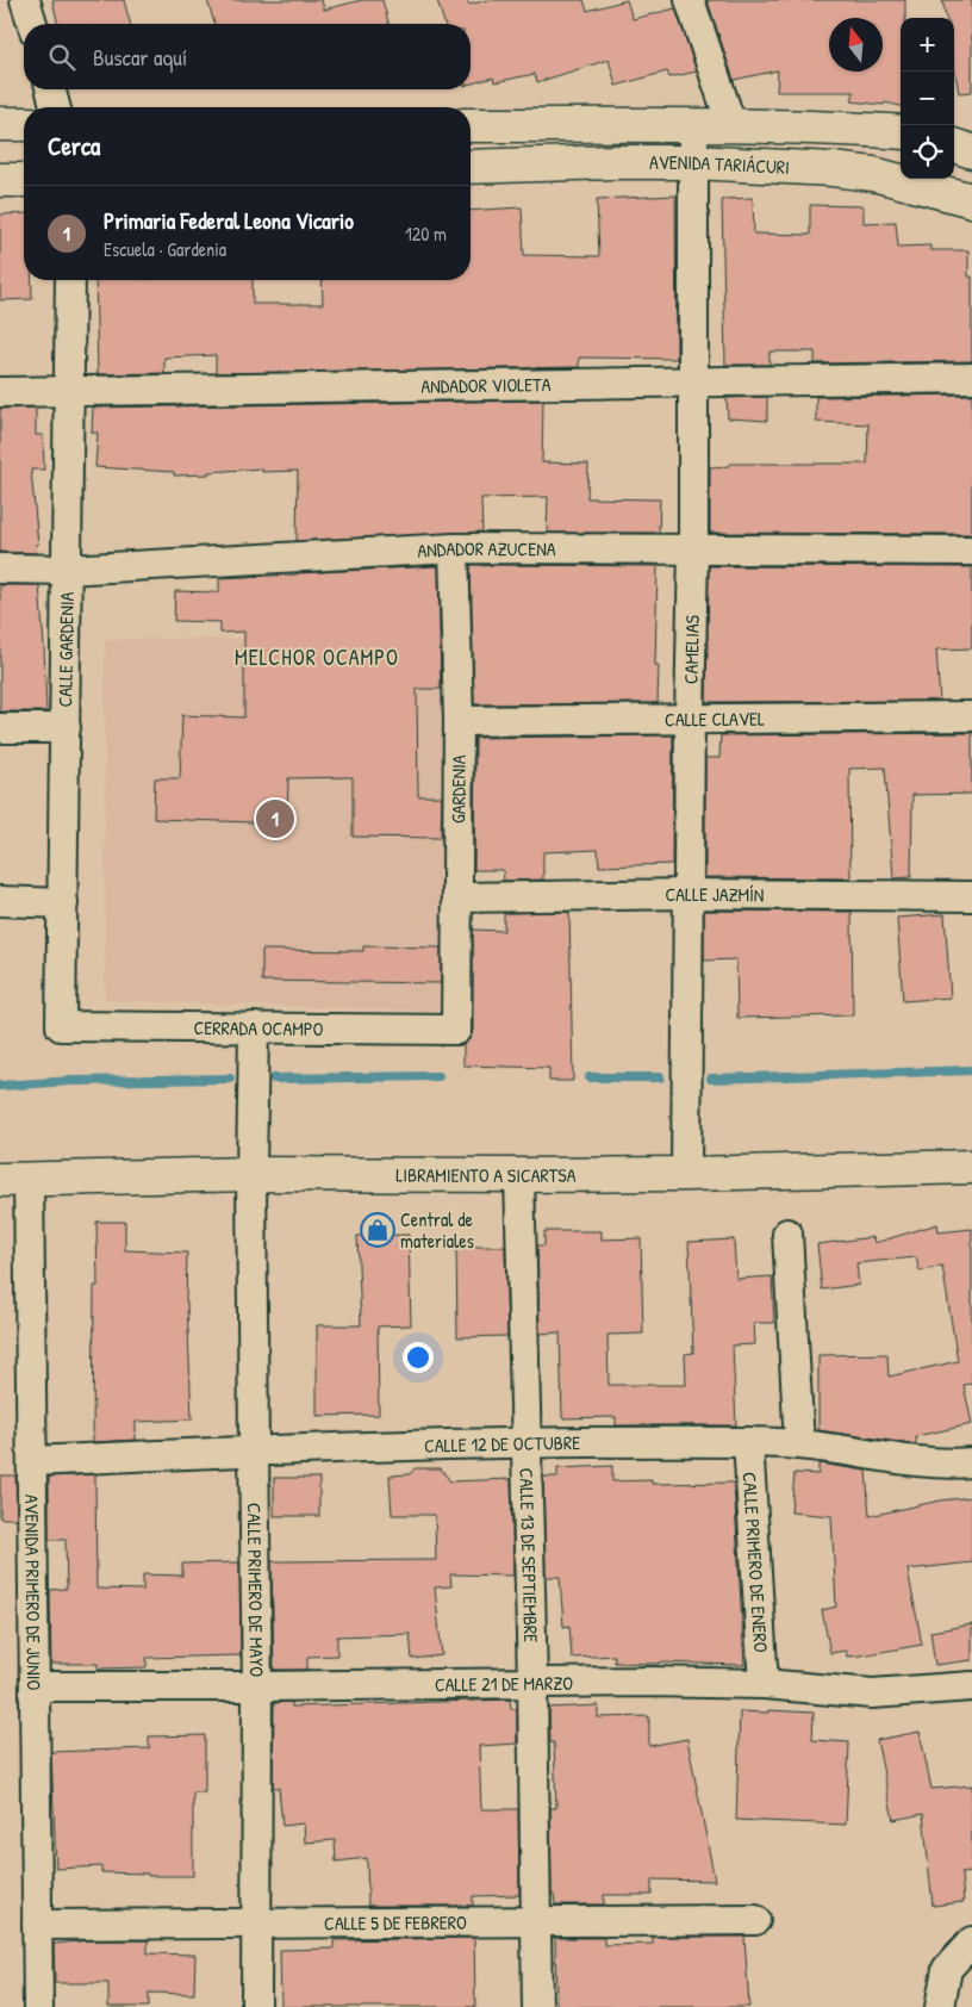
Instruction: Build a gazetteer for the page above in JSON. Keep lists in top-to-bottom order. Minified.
{"streets":{"street":["AVENIDA TARIÁCURI","ANDADOR VIOLETA","ANDADOR AZUCENA","CALLE GARDENIA","CAMELIAS","CALLE CLAVEL","GARDENIA","CALLE JAZMÍN","CERRADA OCAMPO","LIBRAMIENTO A SICARTSA","CALLE 12 DE OCTUBRE","CALLE 13 DE SEPTIEMBRE","CALLE PRIMERO DE ENERO","CALLE PRIMERO DE MAYO","AVENIDA PRIMERO DE JUNIO","CALLE 21 DE MARZO","CALLE 5 DE FEBRERO"]},"crossings":[["AVENIDA TARIÁCURI","CAMELIAS"],["ANDADOR VIOLETA","CALLE GARDENIA"],["ANDADOR VIOLETA","CAMELIAS"],["ANDADOR AZUCENA","CALLE GARDENIA"],["ANDADOR AZUCENA","CAMELIAS"],["ANDADOR AZUCENA","GARDENIA"],["CALLE GARDENIA","CERRADA OCAMPO"],["CAMELIAS","CALLE CLAVEL"],["CAMELIAS","CALLE JAZMÍN"],["CAMELIAS","LIBRAMIENTO A SICARTSA"],["CALLE CLAVEL","GARDENIA"],["GARDENIA","CALLE JAZMÍN"],["GARDENIA","CERRADA OCAMPO"],["CERRADA OCAMPO","CALLE PRIMERO DE MAYO"],["LIBRAMIENTO A SICARTSA","CALLE 13 DE SEPTIEMBRE"],["LIBRAMIENTO A SICARTSA","CALLE PRIMERO DE MAYO"],["LIBRAMIENTO A SICARTSA","AVENIDA PRIMERO DE JUNIO"],["CALLE 12 DE OCTUBRE","CALLE 13 DE SEPTIEMBRE"],["CALLE 12 DE OCTUBRE","CALLE PRIMERO DE ENERO"],["CALLE 12 DE OCTUBRE","CALLE PRIMERO DE MAYO"],["CALLE 12 DE OCTUBRE","AVENIDA PRIMERO DE JUNIO"],["CALLE 13 DE SEPTIEMBRE","CALLE 21 DE MARZO"],["CALLE 13 DE SEPTIEMBRE","CALLE 5 DE FEBRERO"],["CALLE PRIMERO DE ENERO","CALLE 21 DE MARZO"],["CALLE PRIMERO DE MAYO","CALLE 21 DE MARZO"],["CALLE PRIMERO DE MAYO","CALLE 5 DE FEBRERO"],["AVENIDA PRIMERO DE JUNIO","CALLE 21 DE MARZO"],["AVENIDA PRIMERO DE JUNIO","CALLE 5 DE FEBRERO"]],"districts":["MELCHOR OCAMPO"],"places":{"shop":["Central de materiales"]},"north":"top","page":{"map_buttons":["+","−"],"search":"Buscar aquí","heading":"Cerca","list":[{"mark":"1","name":"Primaria Federal Leona Vicario","note":"Escuela · Gardenia","value":"120 m"}],"pins":"1"}}
